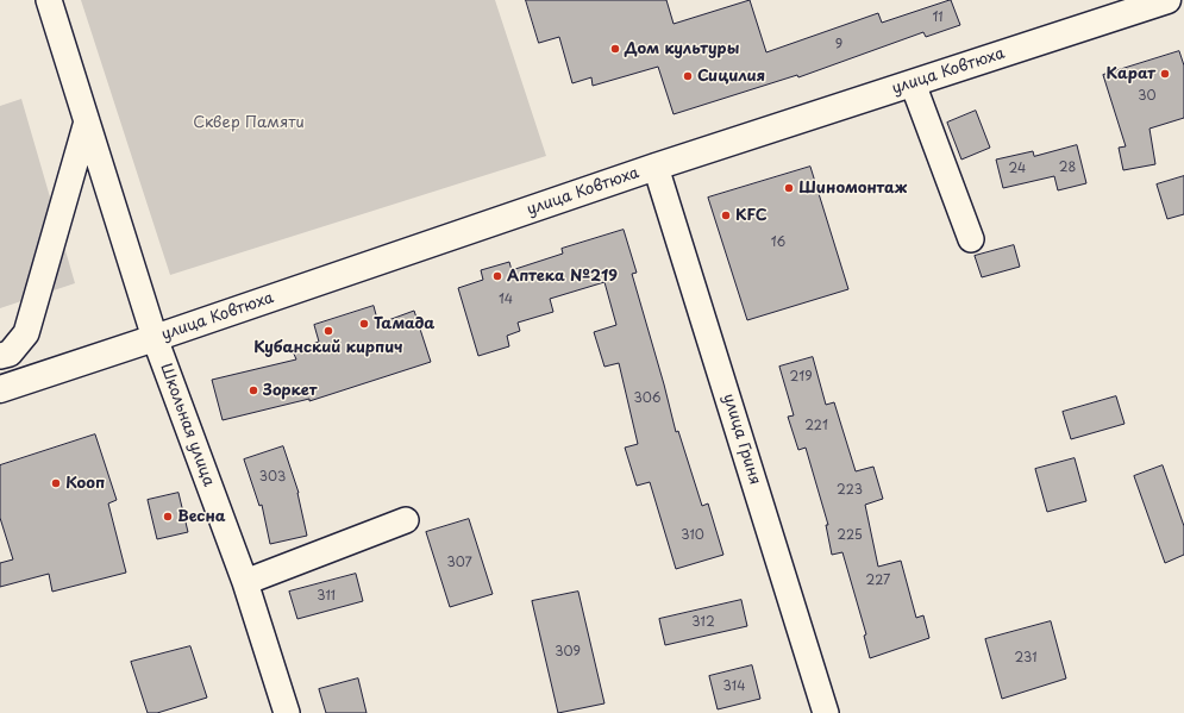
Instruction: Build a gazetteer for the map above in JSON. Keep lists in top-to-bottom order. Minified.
{"streets":{"main road":["улица Ковтюха"],"street":["Школьная улица","улица Гриня"]},"crossings":[["улица Ковтюха","Школьная улица"],["улица Ковтюха","улица Гриня"]],"parks":["Сквер Памяти"],"places":["Дом культуры","Карат","Сицилия","Шиномонтаж","KFC","Аптека №219","Тамада","Кубанский кирпич","Зоркет","Кооп","Весна"],"house_numbers":["11","9","30","28","24","16","14","219","306","221","303","223","310","225","307","227","311","312","309","231","314"]}
